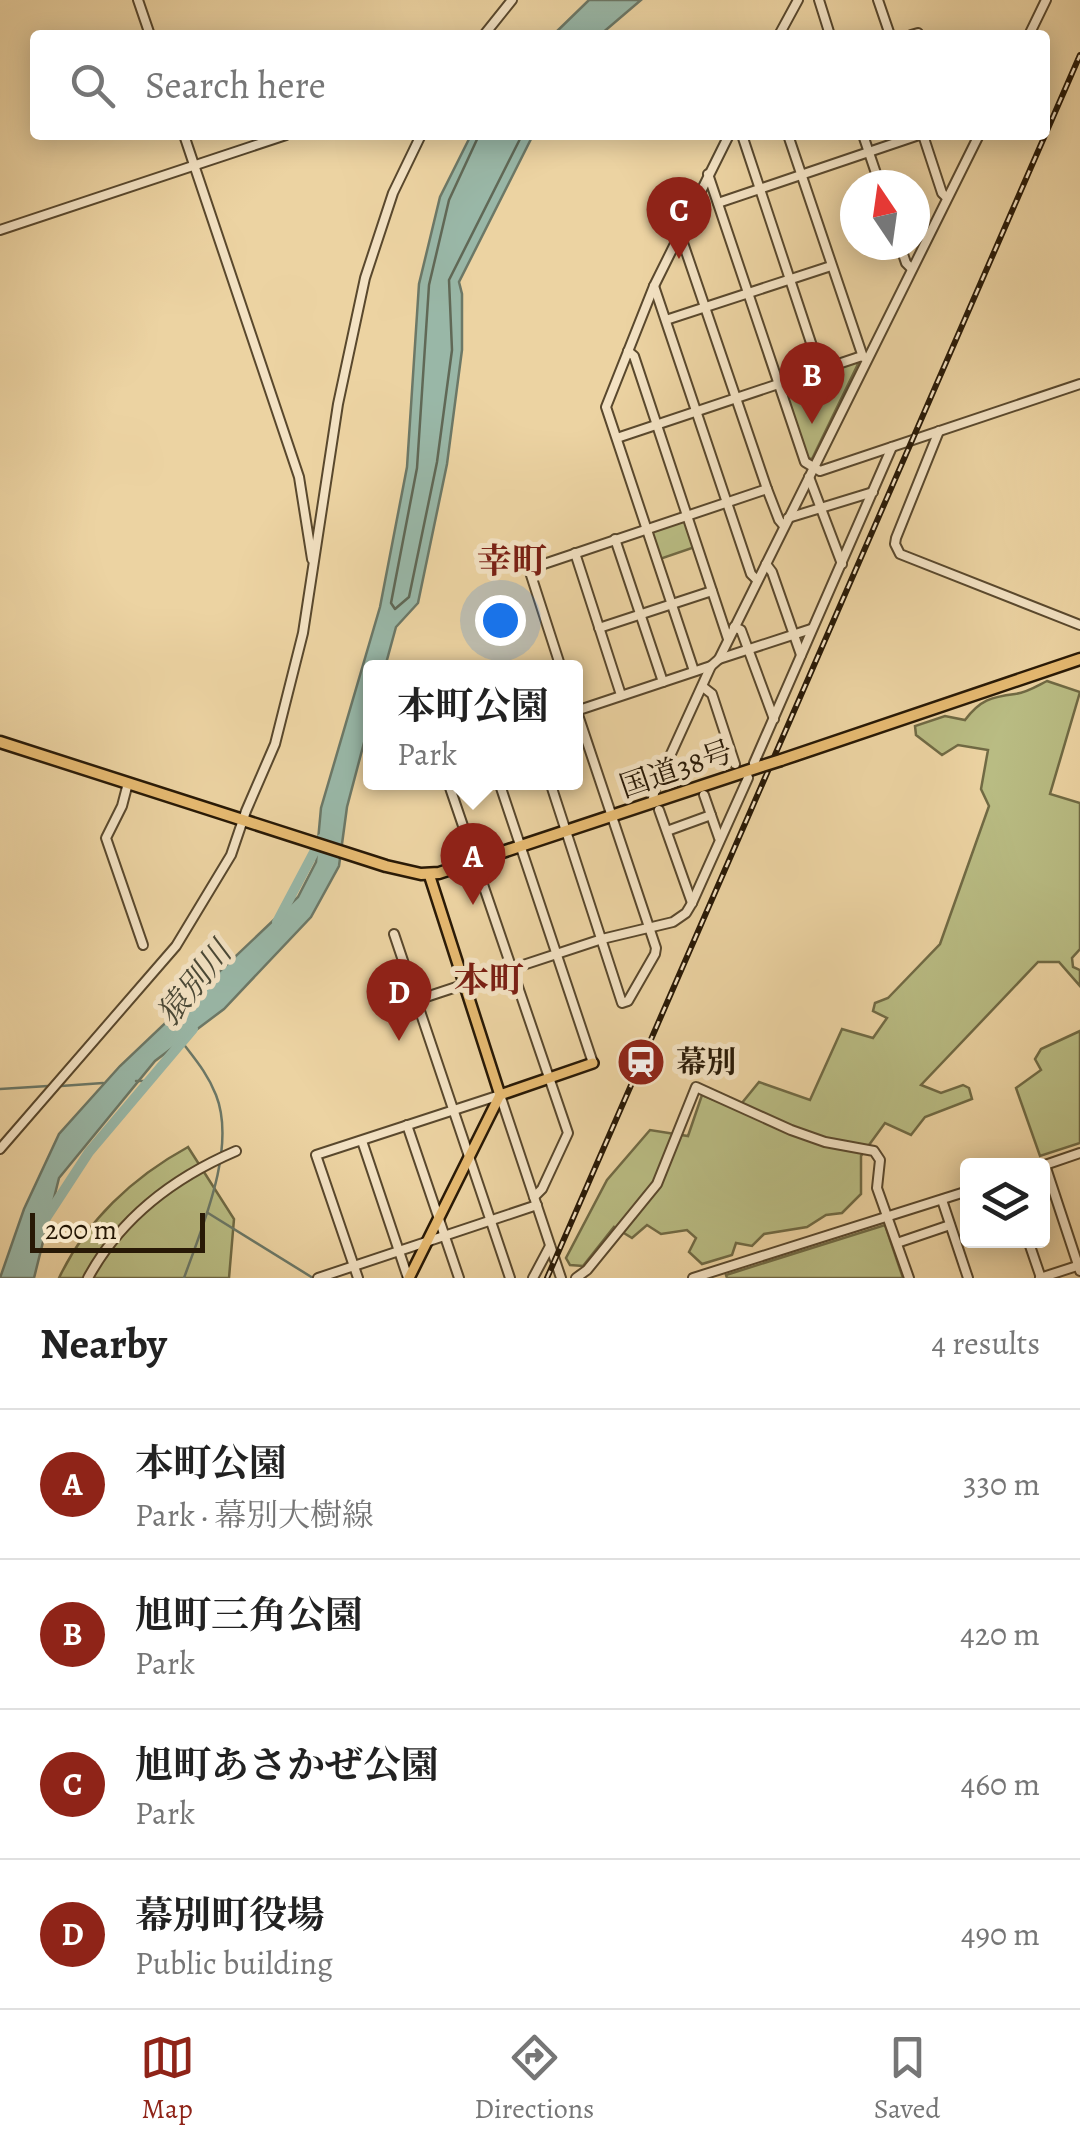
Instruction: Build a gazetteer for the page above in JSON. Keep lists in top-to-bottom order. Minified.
{"streets":{"highway":["国道38号"]},"districts":["幸町","本町"],"water":["猿別川"],"places":{"station":["幕別"]},"scale_bar":"200 m","north":"top","page":{"search":"Search here","pins":["C","B","A","D"],"popup":["本町公園","Park"],"scale":"200 m","heading":["Nearby","4 results"],"list":[{"mark":"A","name":"本町公園","note":"Park · 幕別大樹線","value":"330 m"},{"mark":"B","name":"旭町三角公園","note":"Park","value":"420 m"},{"mark":"C","name":"旭町あさかぜ公園","note":"Park","value":"460 m"},{"mark":"D","name":"幕別町役場","note":"Public building","value":"490 m"}],"nav":["Map","Directions","Saved"]}}
